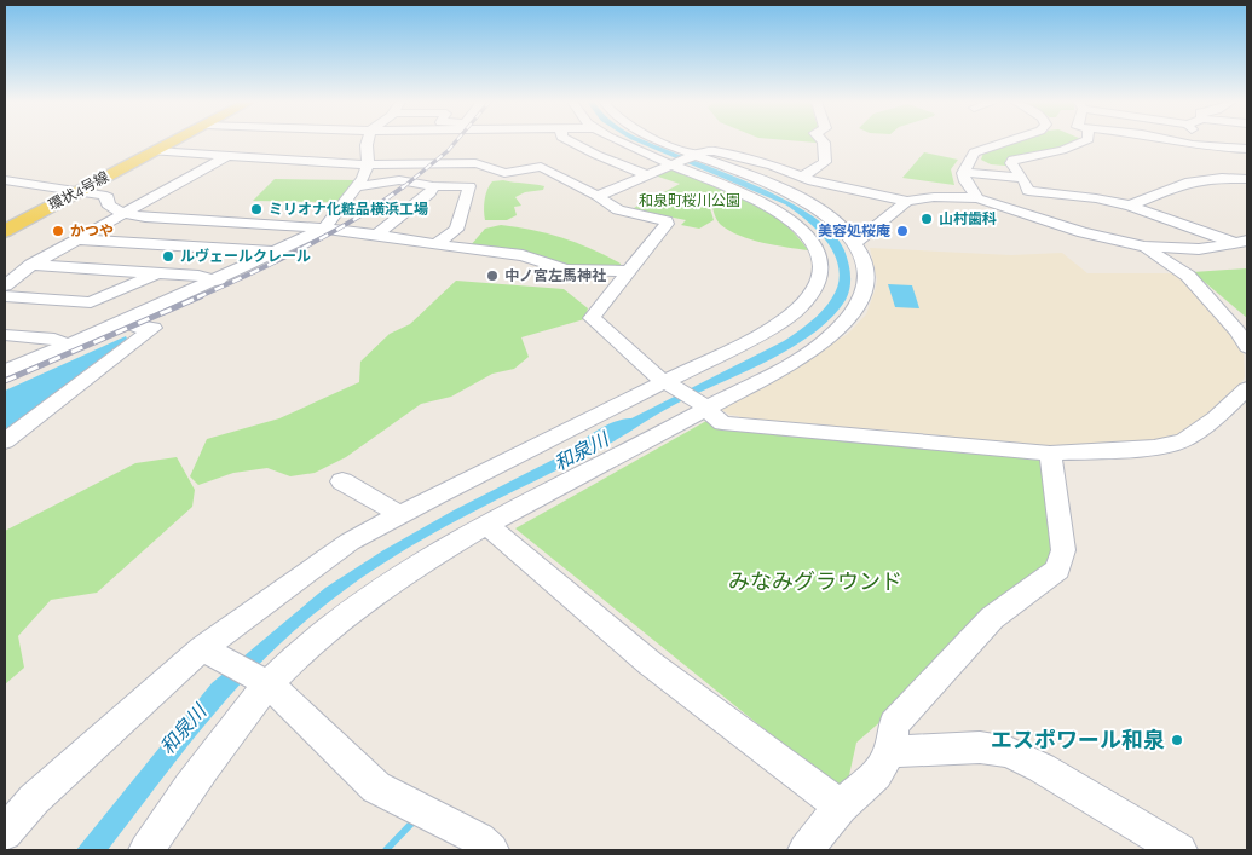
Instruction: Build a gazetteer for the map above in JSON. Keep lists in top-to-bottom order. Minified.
{"streets":{"main road":["環状4号線"]},"water":["和泉川"],"parks":["和泉町桜川公園","みなみグラウンド"],"places":["ミリオナ化粧品横浜工場","山村歯科","かつや","美容処桜庵","ルヴェールクレール","中ノ宮左馬神社","エスポワール和泉"]}
